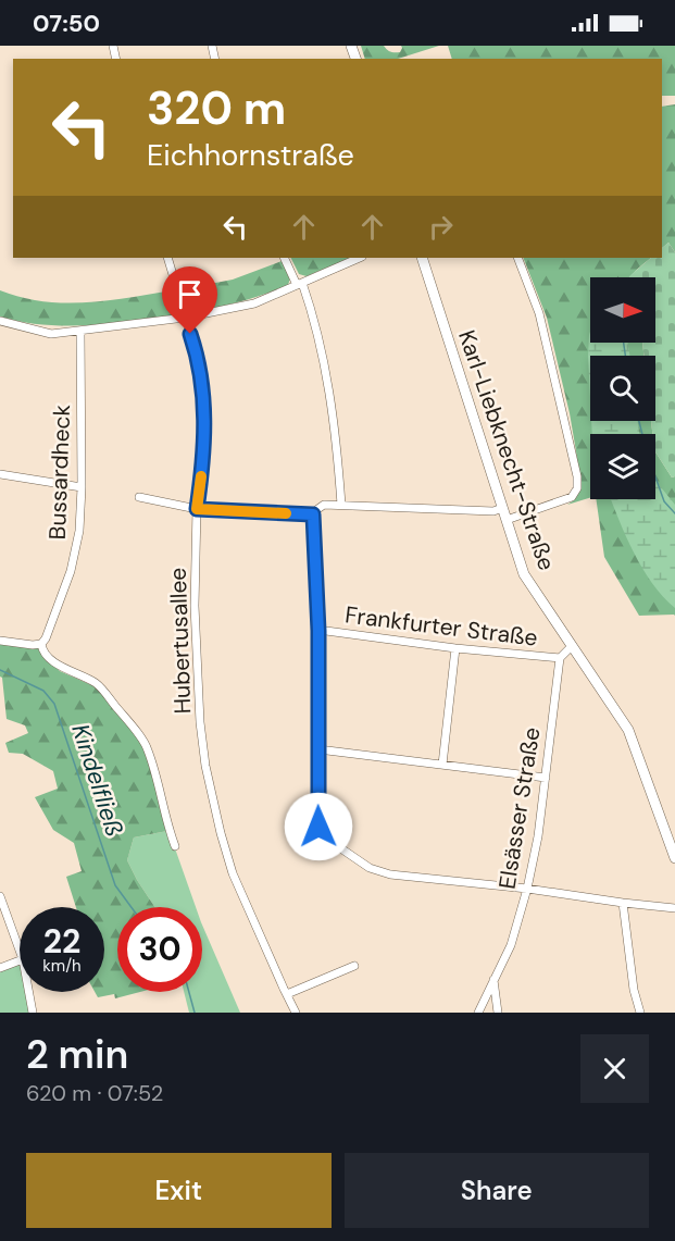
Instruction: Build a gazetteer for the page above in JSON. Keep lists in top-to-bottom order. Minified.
{"streets":{"street":["Karl-Liebknecht-Straße","Bussardheck","Frankfurter Straße","Hubertusallee","Elsässer Straße"]},"crossings":[["Frankfurter Straße","Elsässer Straße"]],"water":["Kindelfließ"],"north":"right","page":{"status":"07:50","turn":["320 m","Eichhornstraße"],"speed":"22 km/h","limit":"30","heading":["2 min","620 m · 07:52"],"buttons":["Exit","Share"]}}
